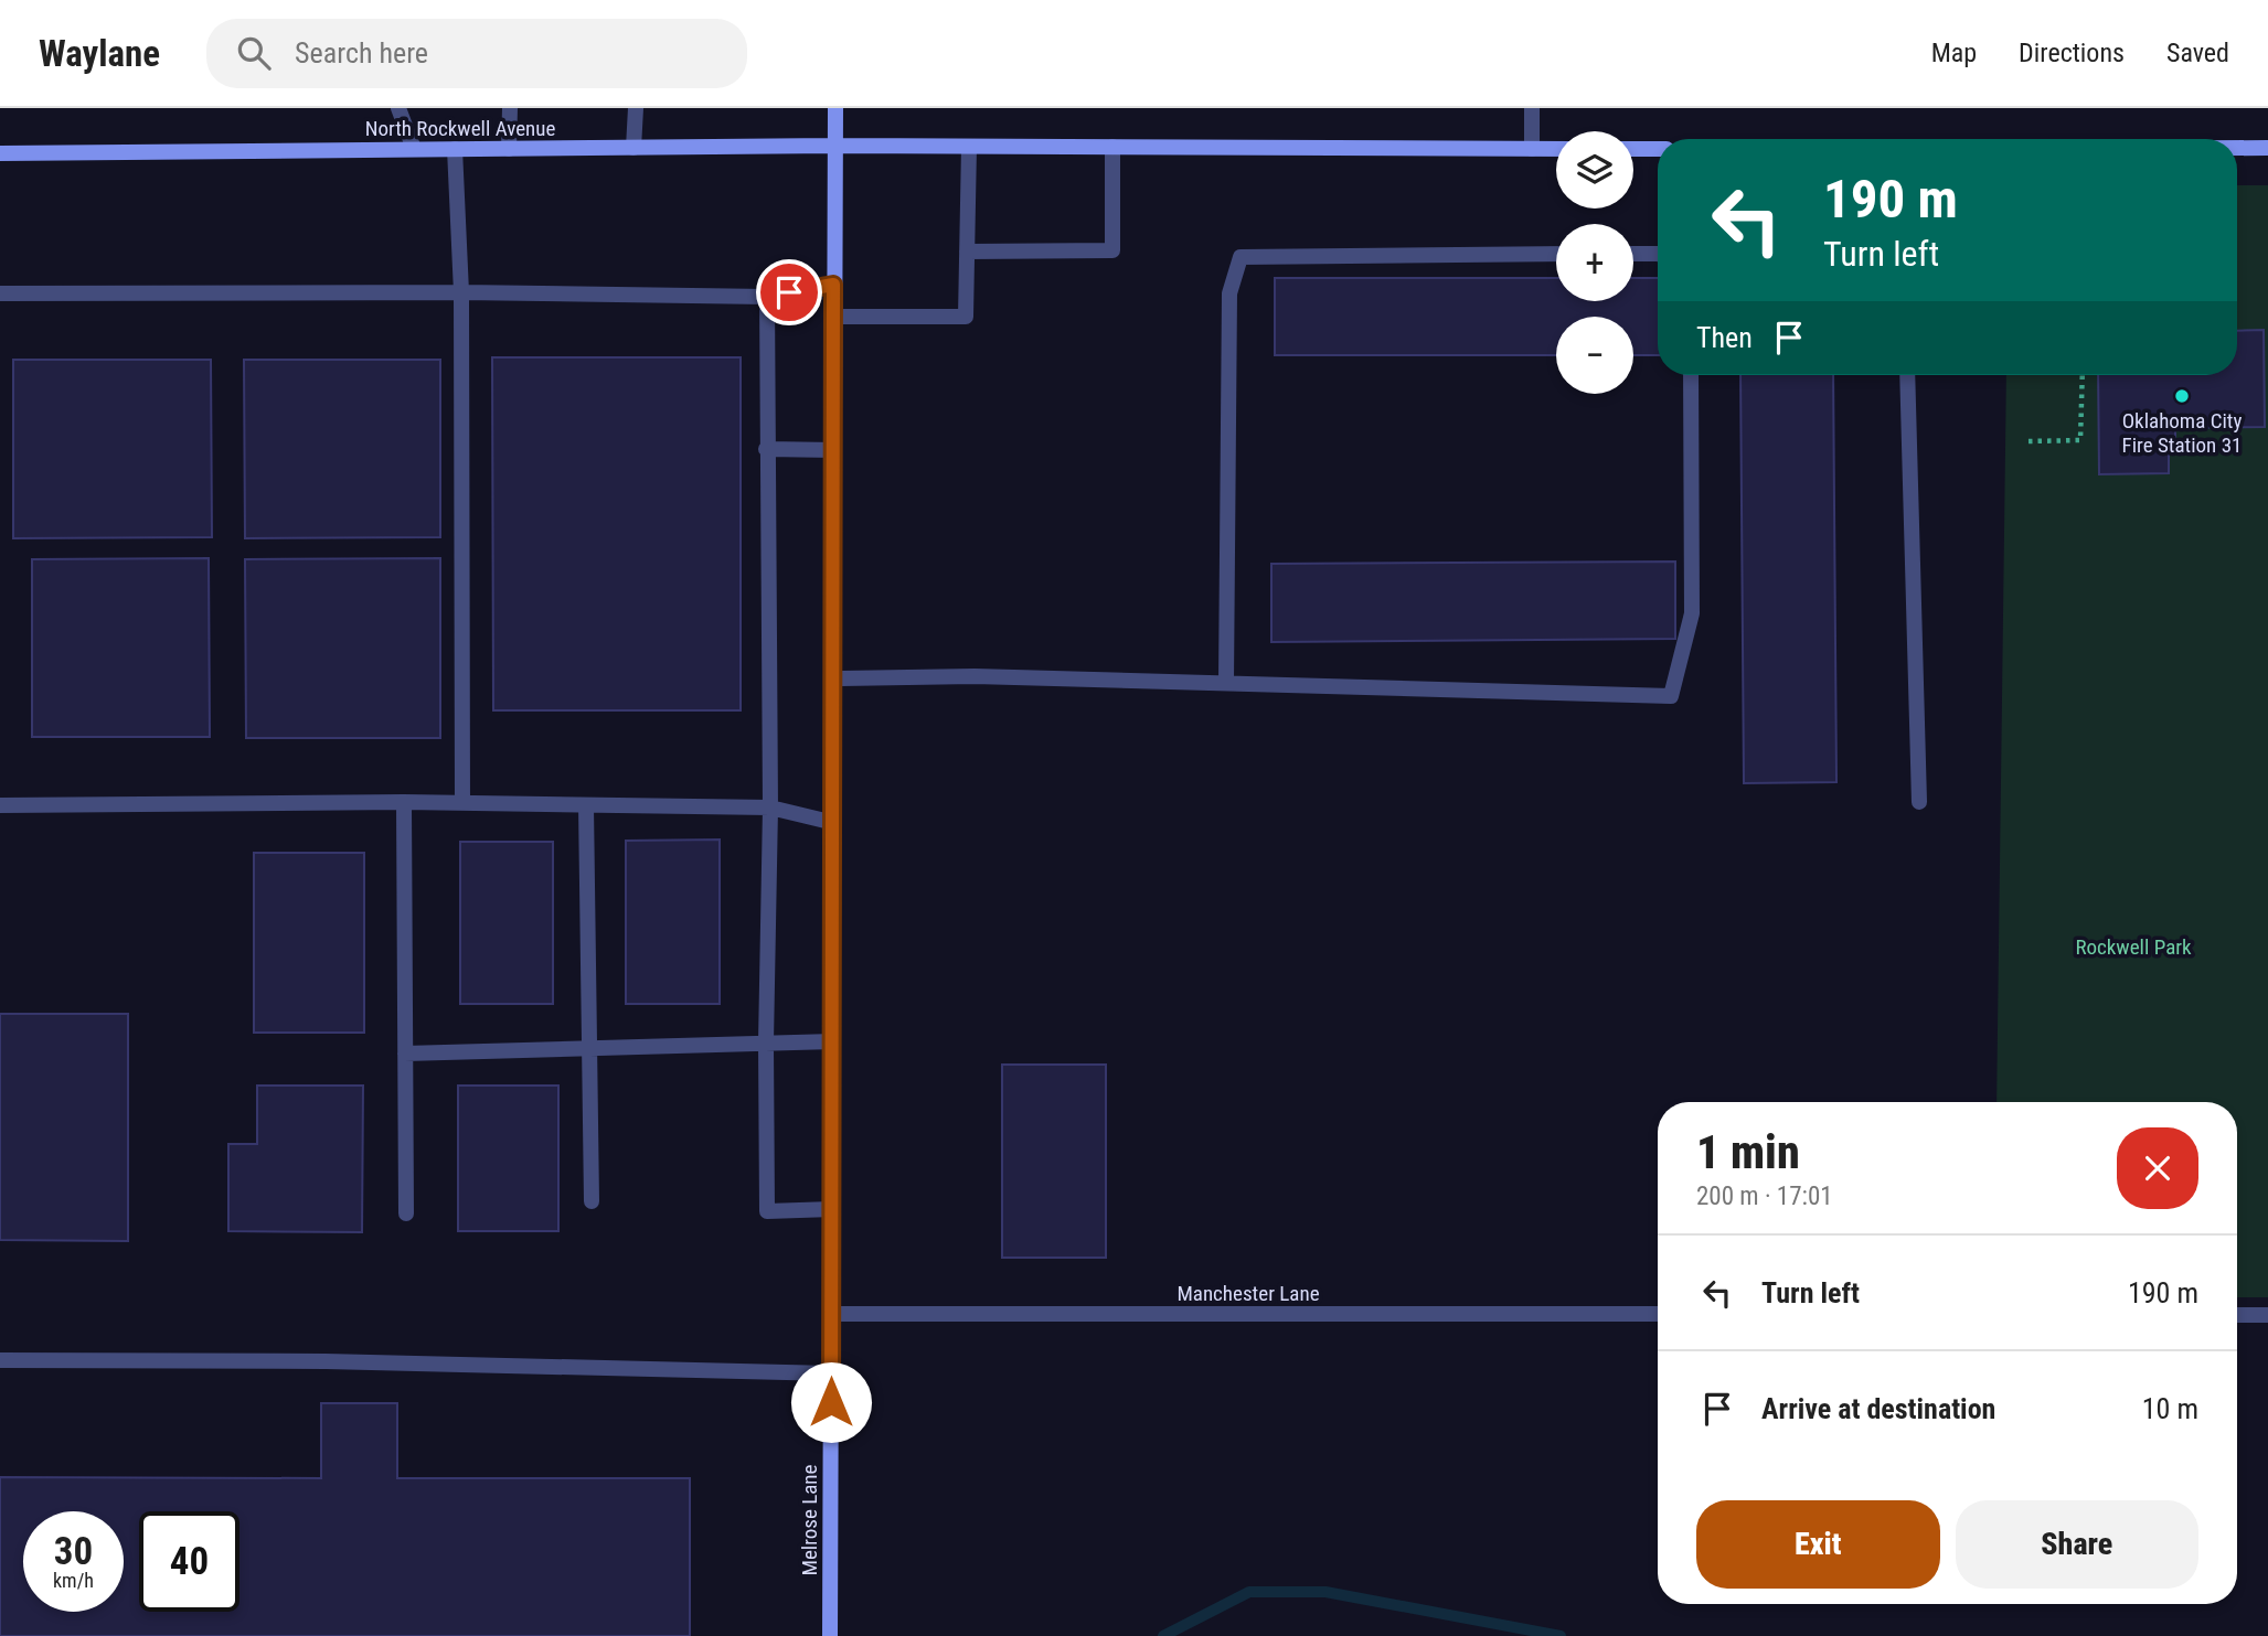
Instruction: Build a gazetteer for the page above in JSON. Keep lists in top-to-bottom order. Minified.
{"streets":{"main road":["North Rockwell Avenue","Melrose Lane"],"street":["Manchester Lane"]},"crossings":[["North Rockwell Avenue","Melrose Lane"],["Manchester Lane","Melrose Lane"]],"parks":["Rockwell Park"],"places":["Oklahoma City Fire Station 31"],"page":{"header":"Waylane","search":"Search here","nav":["Map","Directions","Saved"],"map_buttons":["+","−"],"turn":["190 m","Turn left"],"then":"Then","heading":["1 min","200 m · 17:01"],"list":[{"name":"Turn left","value":"190 m"},{"name":"Arrive at destination","value":"10 m"}],"buttons":["Exit","Share"],"speed":"30 km/h","limit":"40"}}
